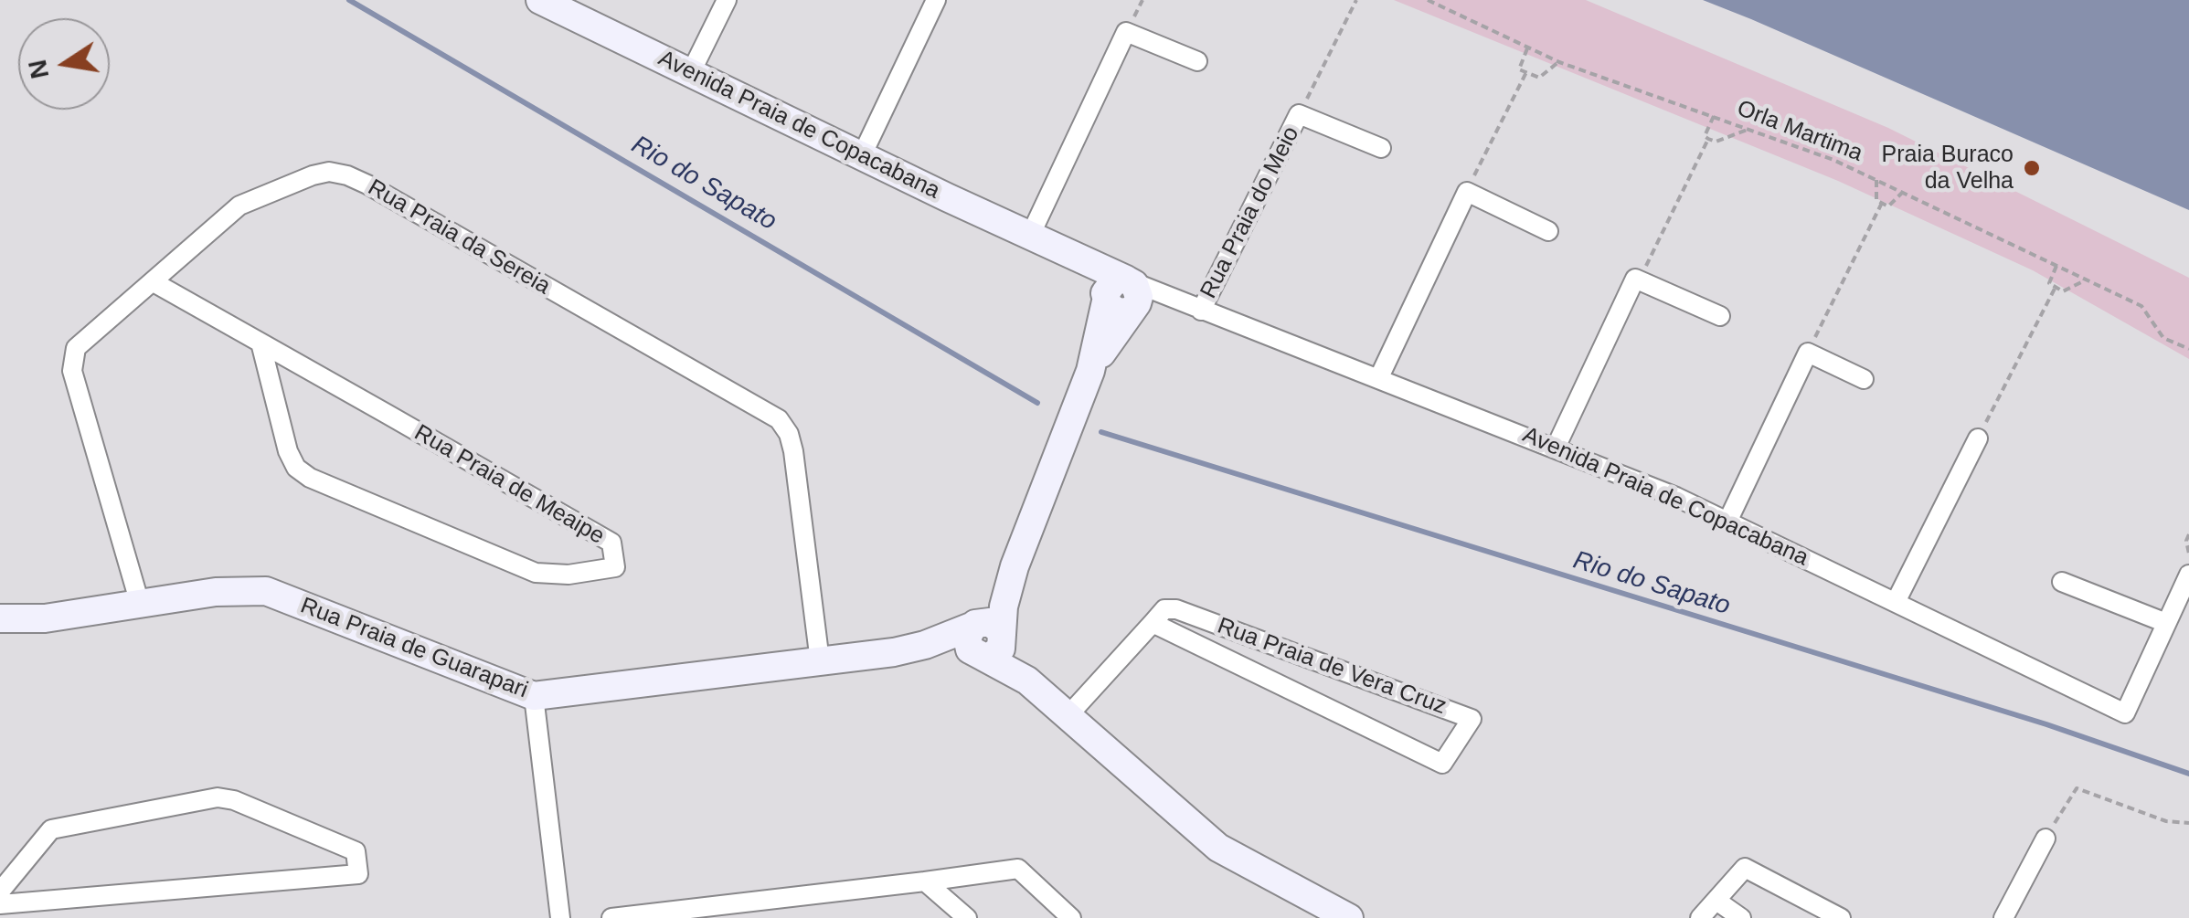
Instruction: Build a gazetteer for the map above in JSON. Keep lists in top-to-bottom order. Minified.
{"streets":{"street":["Avenida Praia de Copacabana","Rua Praia do Meio","Rua Praia da Sereia","Rua Praia de Meaipe","Rua Praia de Guarapari","Rua Praia de Vera Cruz"],"path":["Orla Martima"]},"crossings":[["Avenida Praia de Copacabana","Rua Praia do Meio"],["Rua Praia da Sereia","Rua Praia de Meaipe"],["Rua Praia da Sereia","Rua Praia de Guarapari"]],"water":["Rio do Sapato"],"places":["Praia Buraco da Velha"],"north":"left"}
